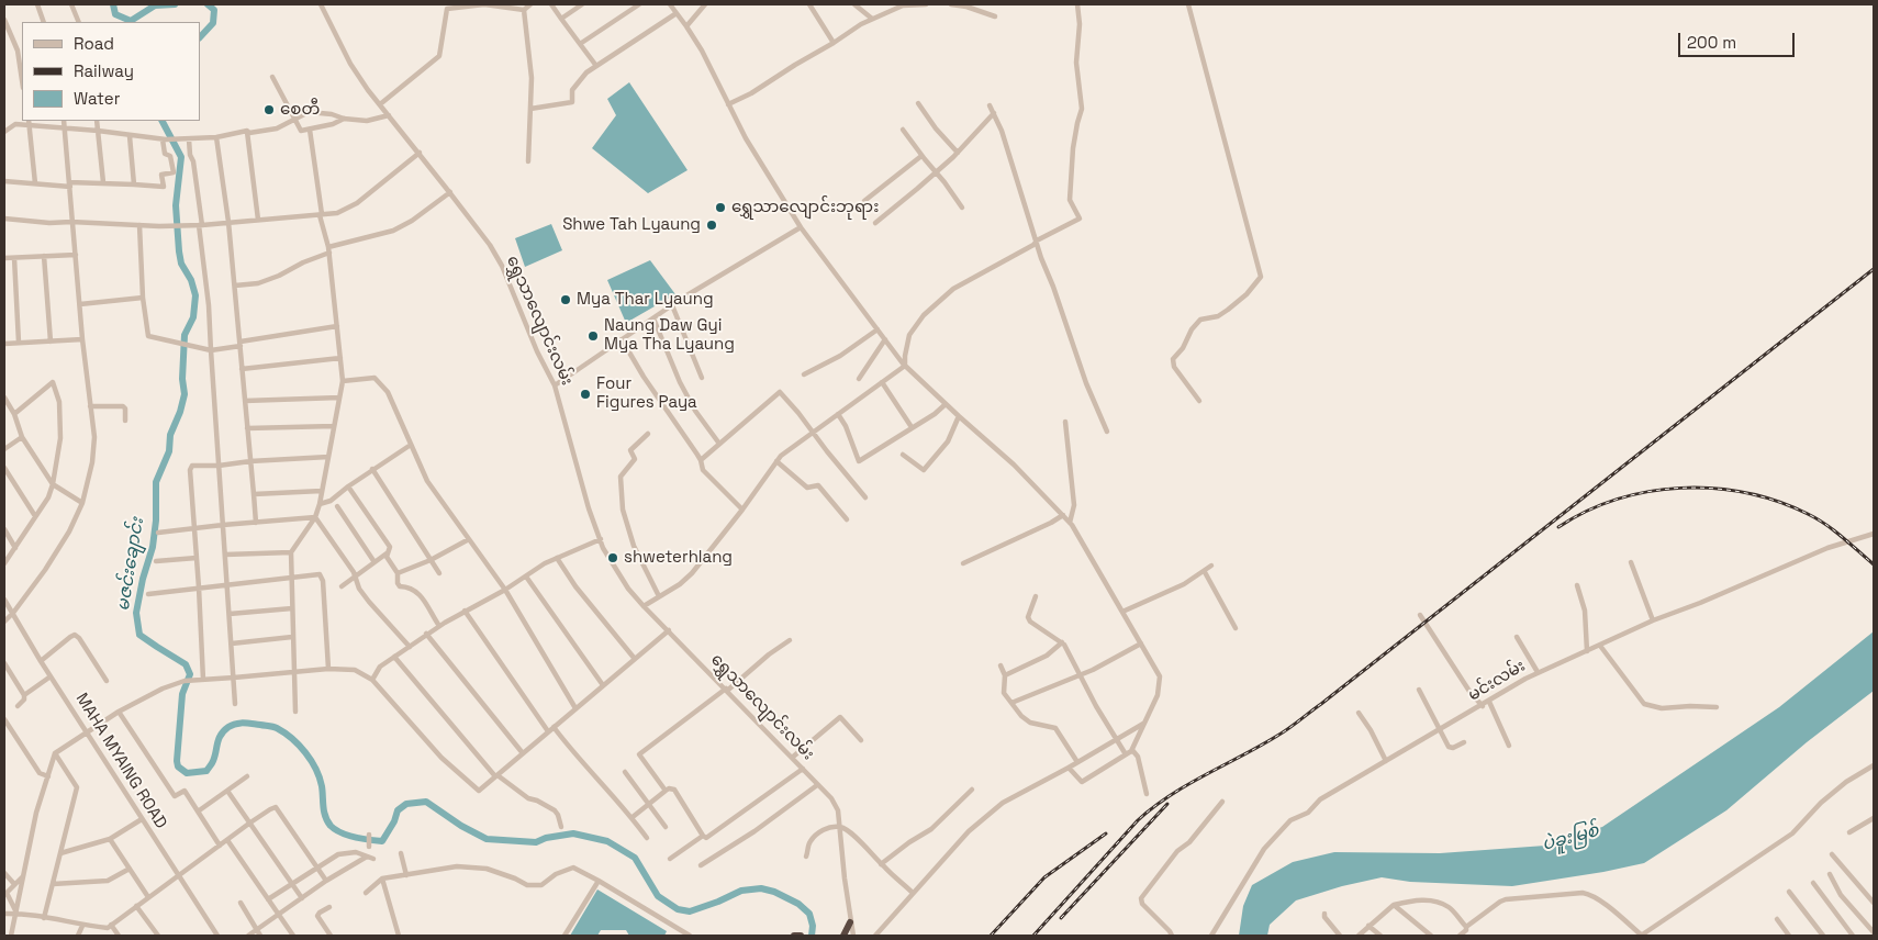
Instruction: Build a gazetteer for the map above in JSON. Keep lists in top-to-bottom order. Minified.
{"streets":{"street":["ရွှေသာလျောင်းလမ်း","မင်းလမ်း","MAHA MYAING ROAD"]},"water":["မဇင်းချောင်း","ပဲခူးမြစ်"],"places":["စေတီ","ရွှေသာလျောင်းဘုရား","Shwe Tah Lyaung","Mya Thar Lyaung","Naung Daw Gyi Mya Tha Lyaung","Four Figures Paya","shweterhlang"],"legend":["Road","Railway","Water"],"scale_bar":"200 m"}
